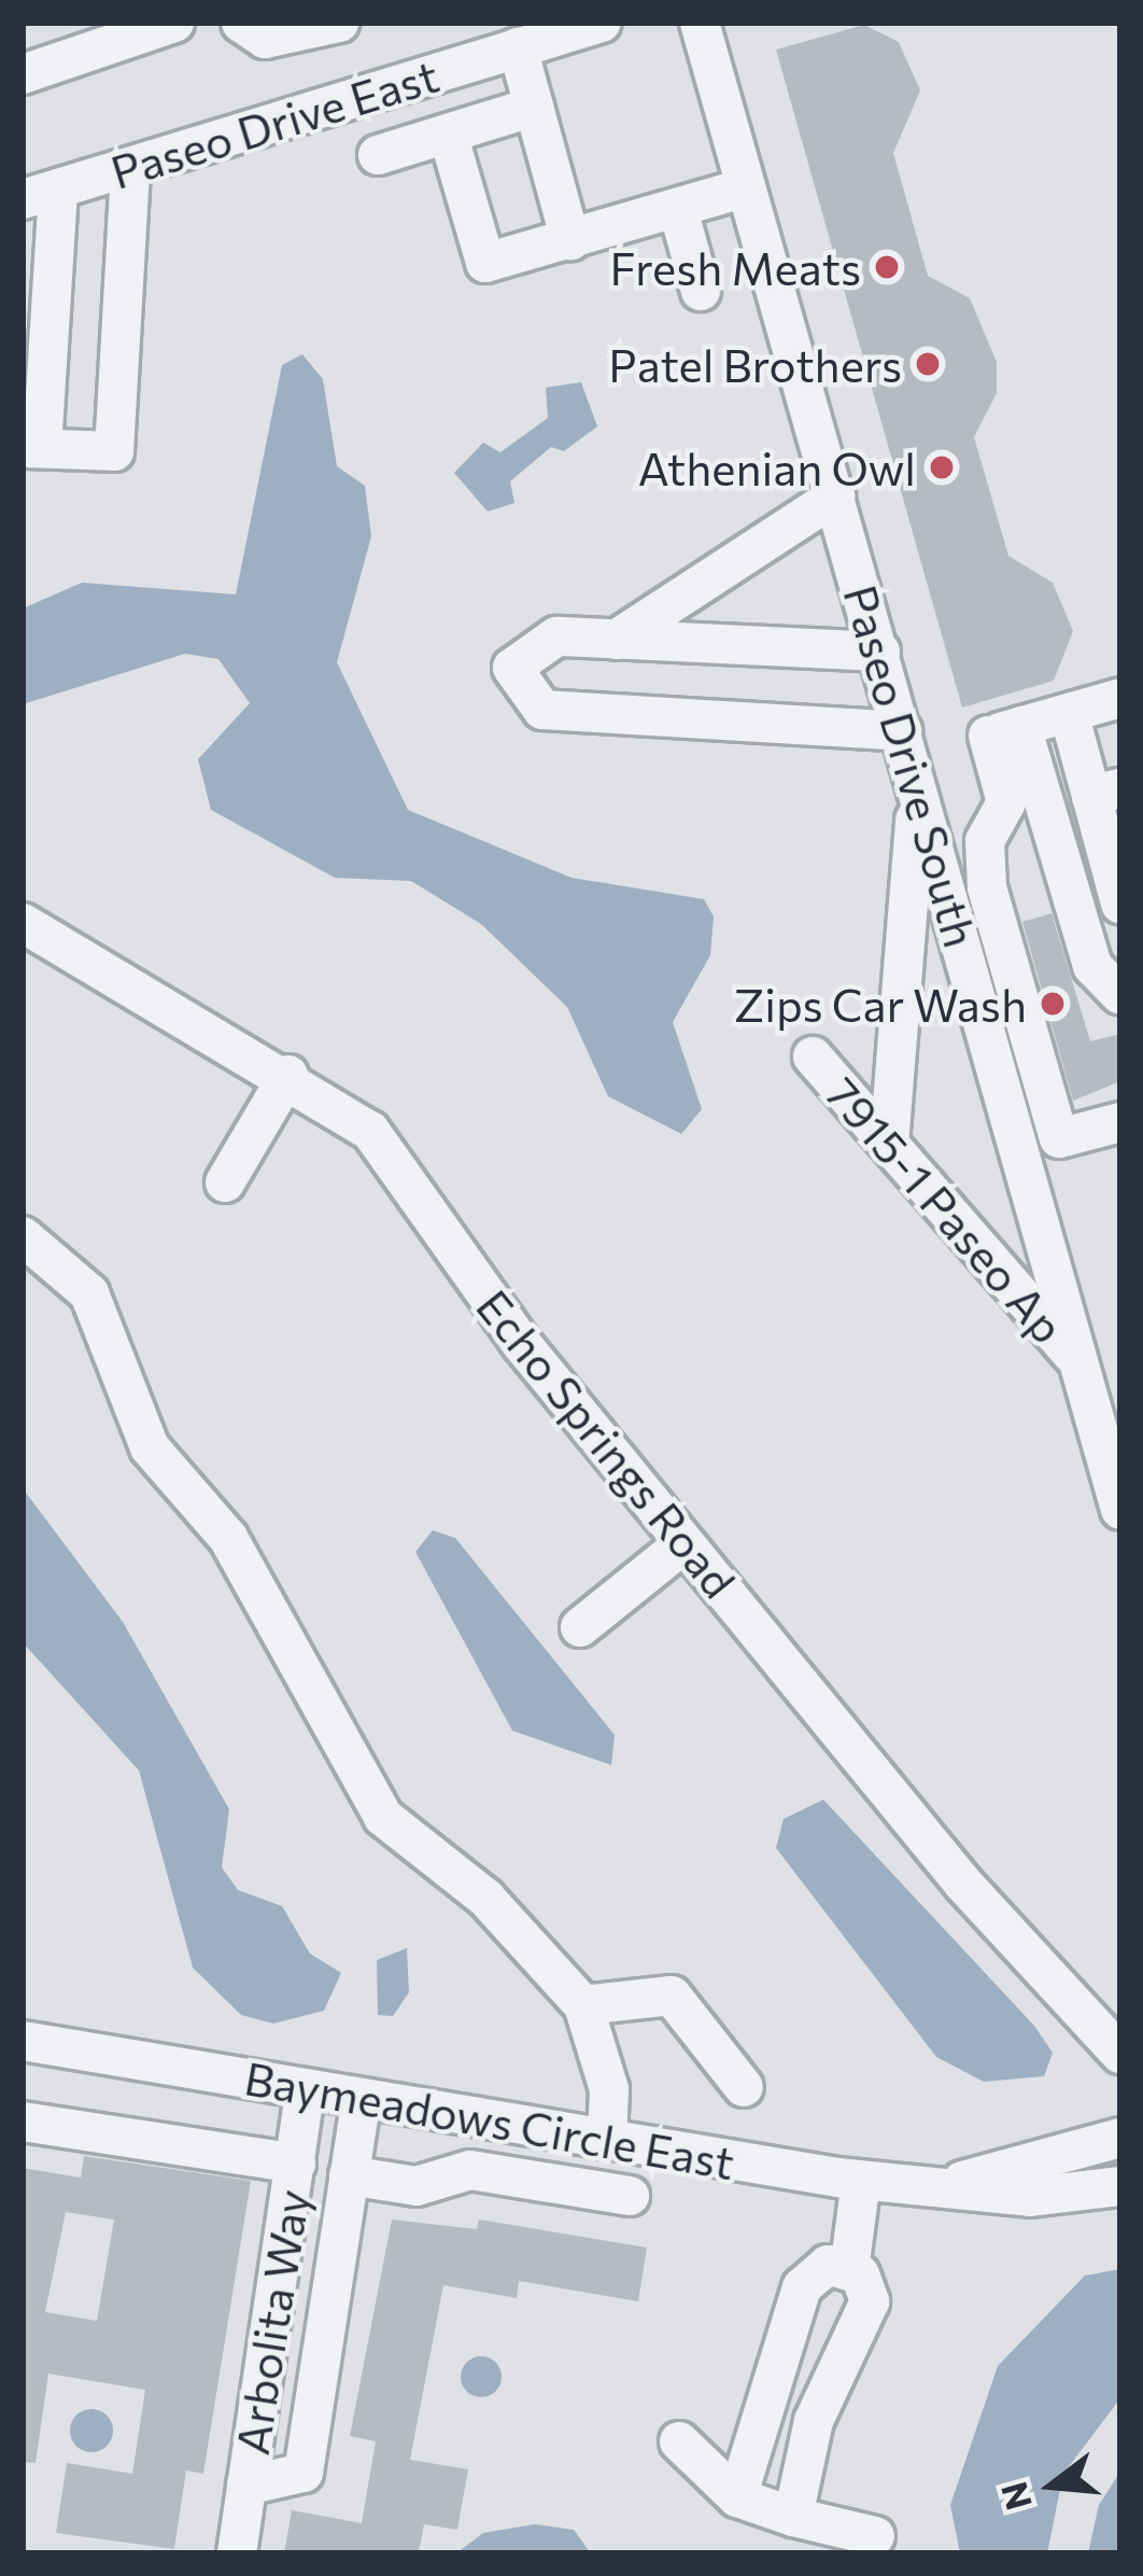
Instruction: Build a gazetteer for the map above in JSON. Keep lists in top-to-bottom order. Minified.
{"streets":{"street":["Paseo Drive East","Paseo Drive South","7915-1 Paseo Ap","Echo Springs Road","Baymeadows Circle East","Arbolita Way"]},"crossings":[["Paseo Drive South","7915-1 Paseo Ap"],["Baymeadows Circle East","Arbolita Way"]],"places":["Fresh Meats","Patel Brothers","Athenian Owl","Zips Car Wash"],"north":"left"}
